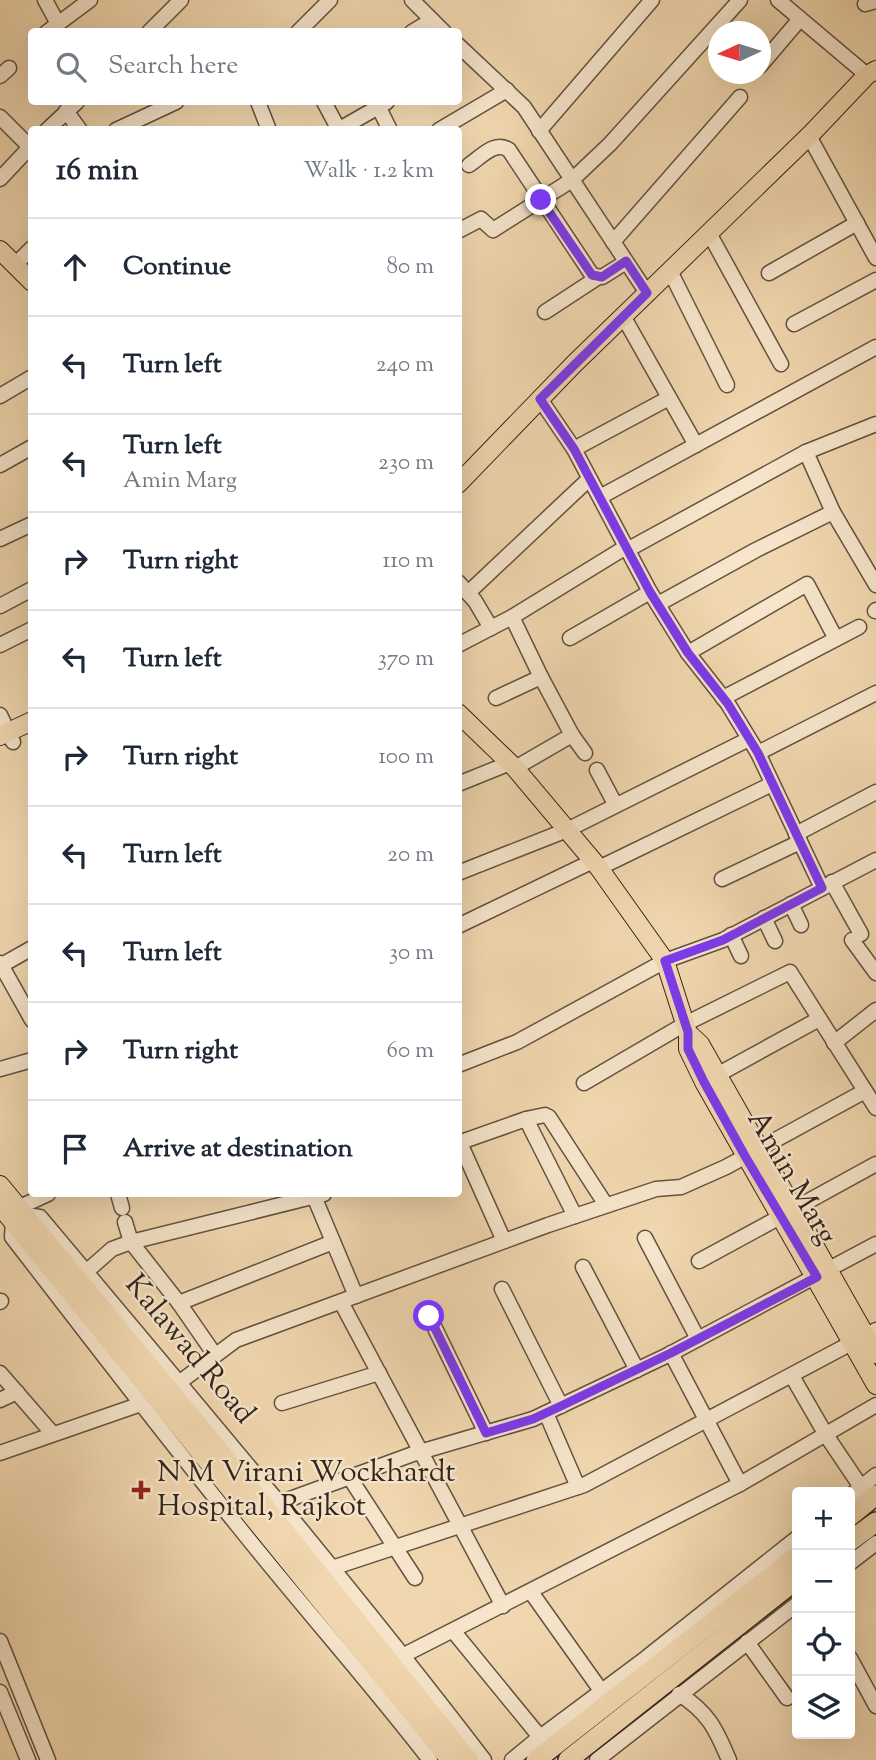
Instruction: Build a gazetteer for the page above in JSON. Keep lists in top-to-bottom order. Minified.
{"streets":{"main road":["Amin Marg","Kalawad Road"]},"places":{"health":["N M Virani Wockhardt Hospital, Rajkot"]},"north":"left","page":{"search":"Search here","heading":["16 min","Walk · 1.2 km"],"list":[["Continue","80 m"],["Turn left","240 m"],["Turn left","Amin Marg","230 m"],["Turn right","110 m"],["Turn left","370 m"],["Turn right","100 m"],["Turn left","20 m"],["Turn left","30 m"],["Turn right","60 m"],"Arrive at destination"],"map_buttons":["+","−"]}}
